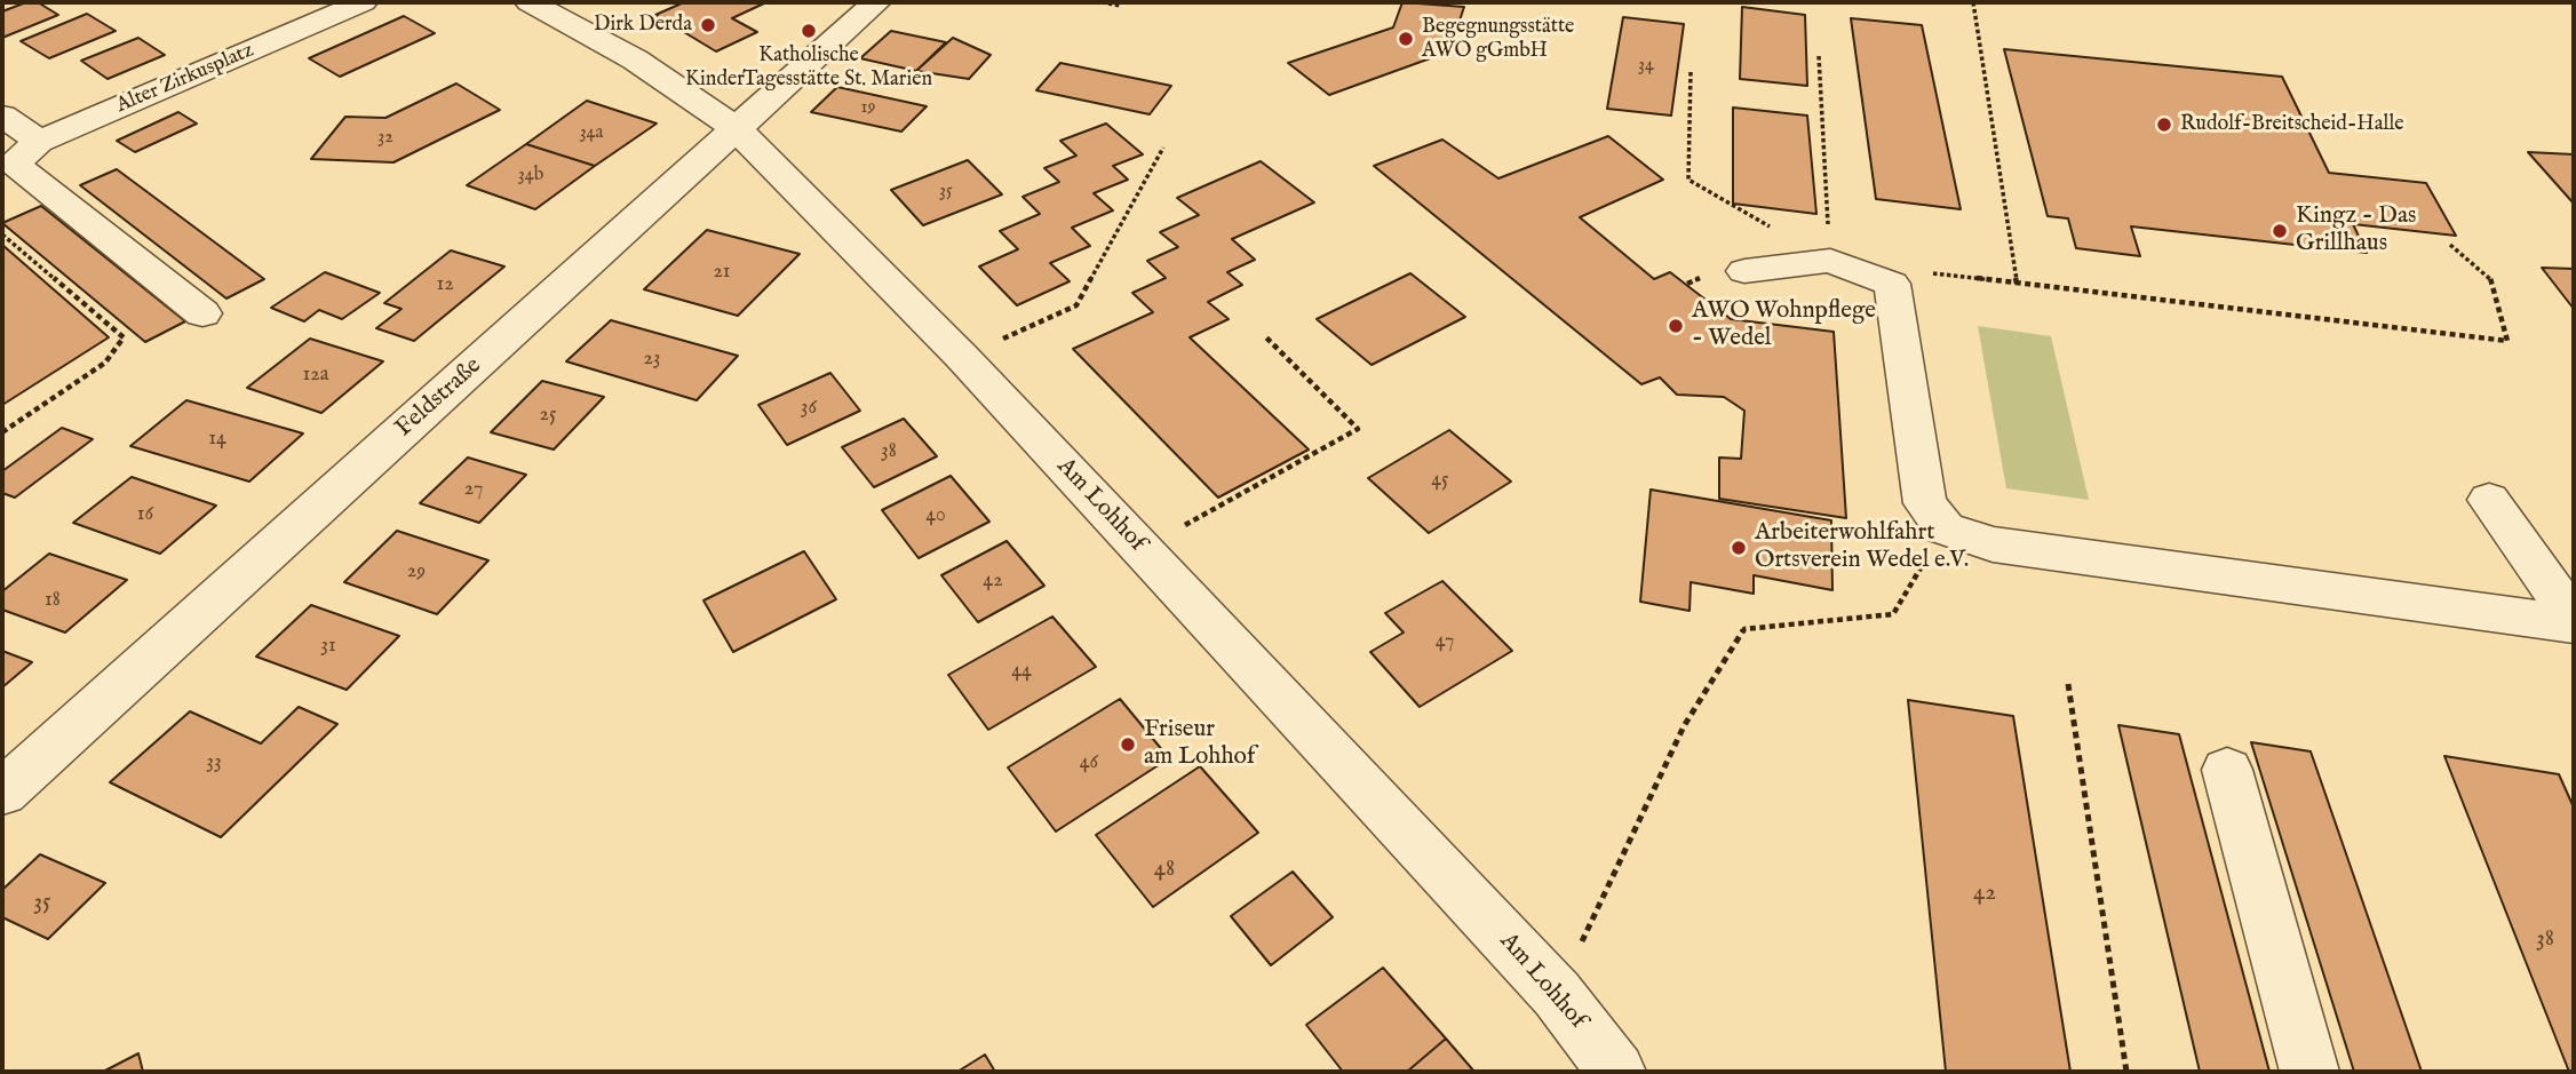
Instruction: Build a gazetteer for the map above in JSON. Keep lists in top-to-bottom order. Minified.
{"streets":{"street":["Alter Zirkusplatz","Feldstraße","Am Lohhof"]},"crossings":[["Feldstraße","Am Lohhof"]],"places":["Dirk Derda","Katholische KinderTagesstätte St. Marien","Begegnungsstätte AWO gGmbH","Rudolf-Breitscheid-Halle","Kingz - Das Grillhaus","AWO Wohnpflege - Wedel","Arbeiterwohlfahrt Ortsverein Wedel e.V.","Friseur am Lohhof"],"house_numbers":["34","19","34a","32","34b","35","21","12","23","12a","36","25","14","38","45","27","16","40","29","42","18","47","31","44","33","46","48","42","35","38"]}
